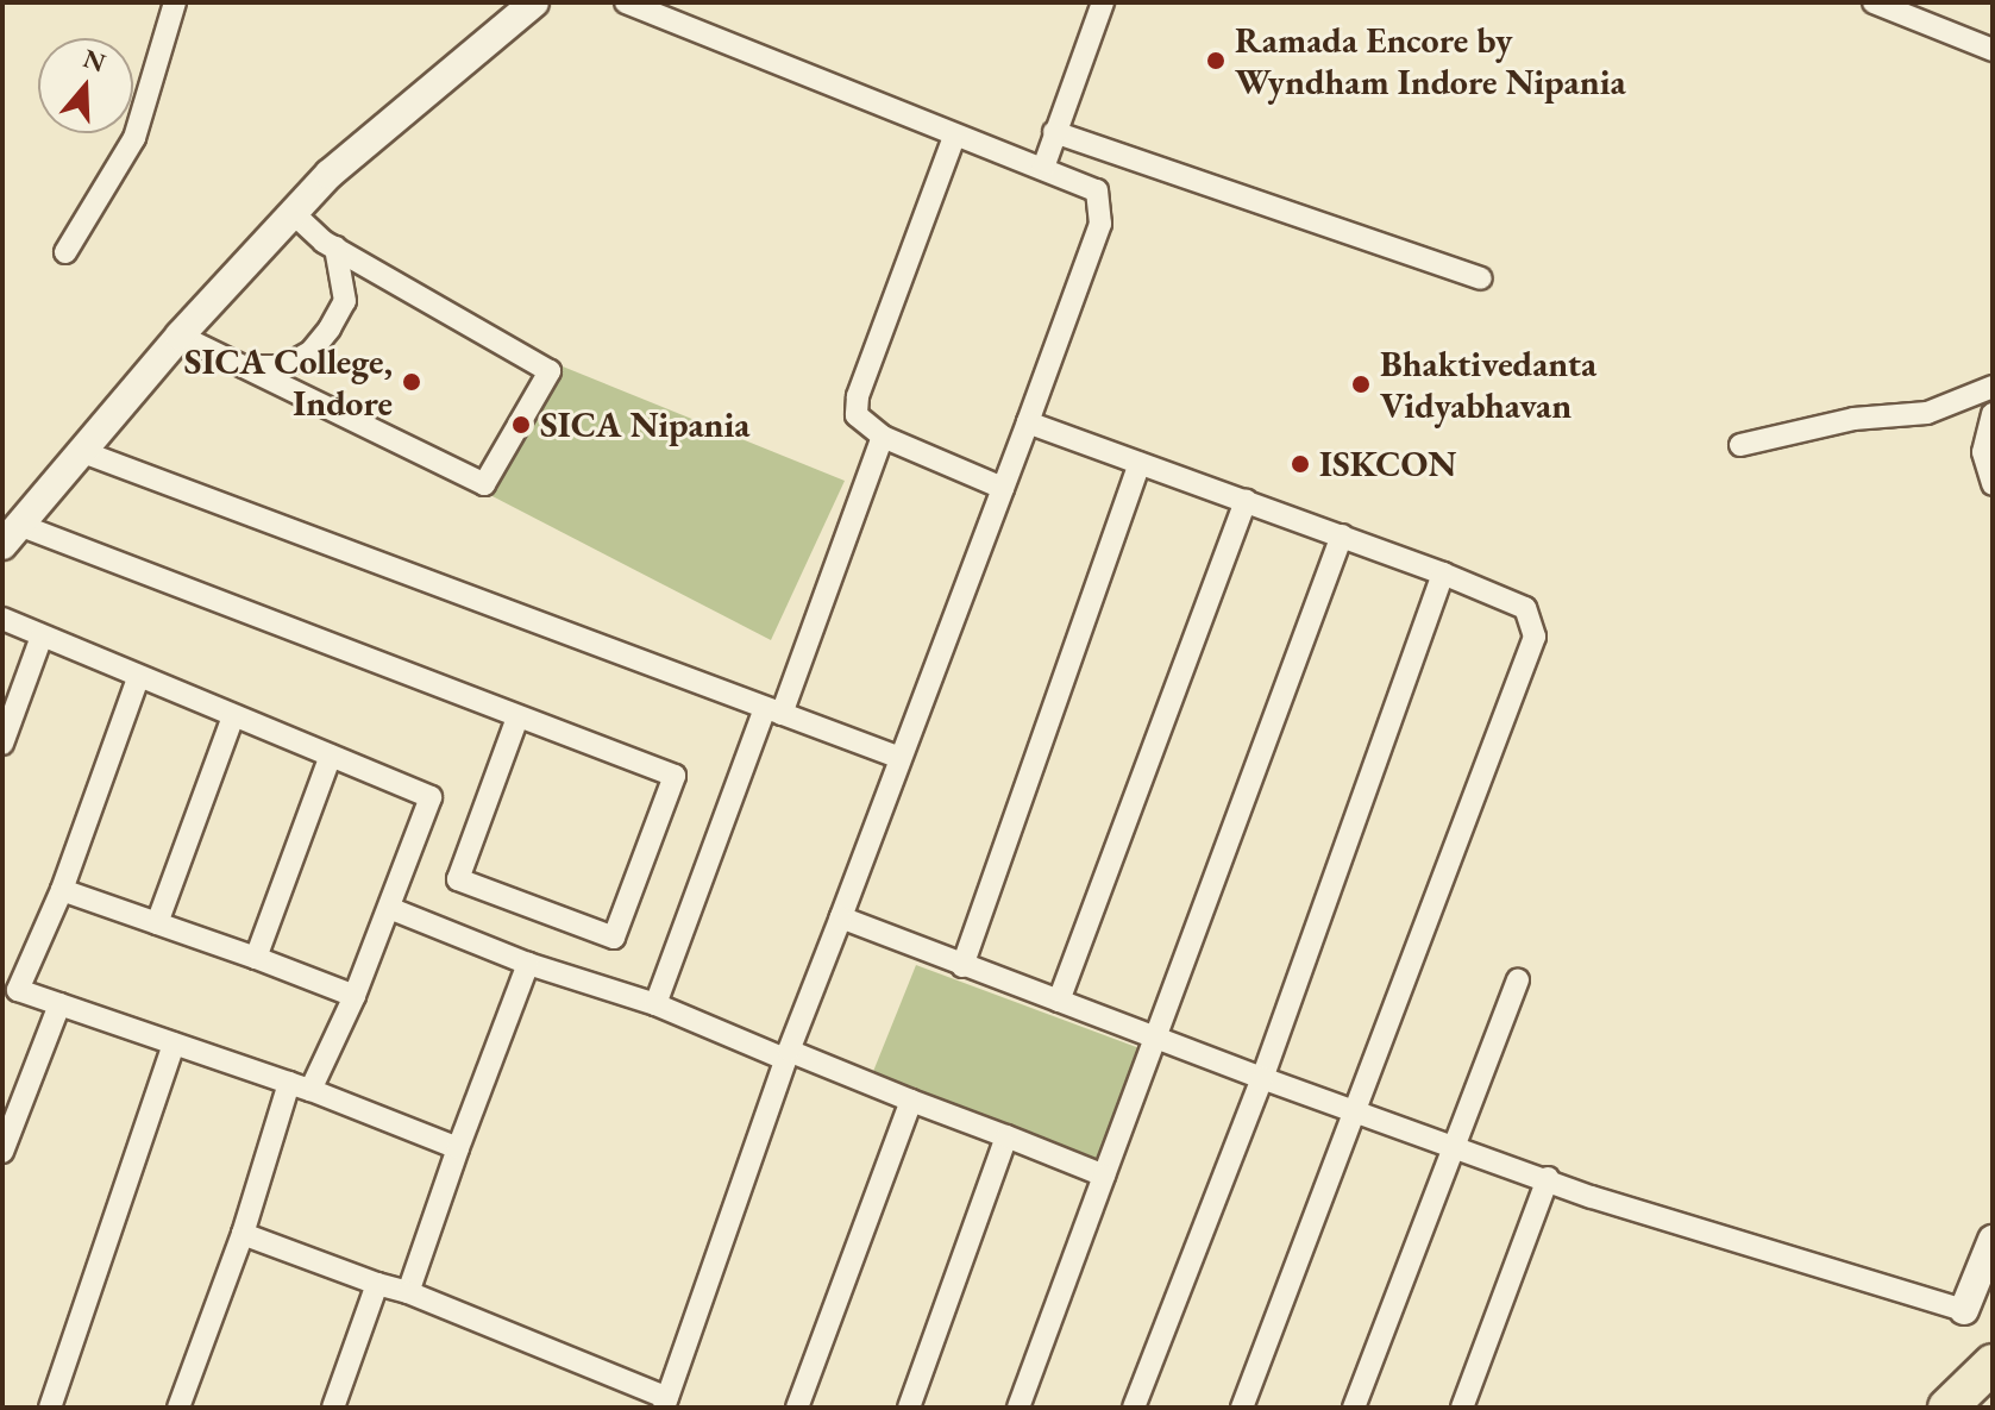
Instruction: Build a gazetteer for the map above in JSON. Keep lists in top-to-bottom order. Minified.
{"places":["Ramada Encore by Wyndham Indore Nipania","SICA College, Indore","Bhaktivedanta Vidyabhavan","SICA Nipania","ISKCON"],"north":"top"}
